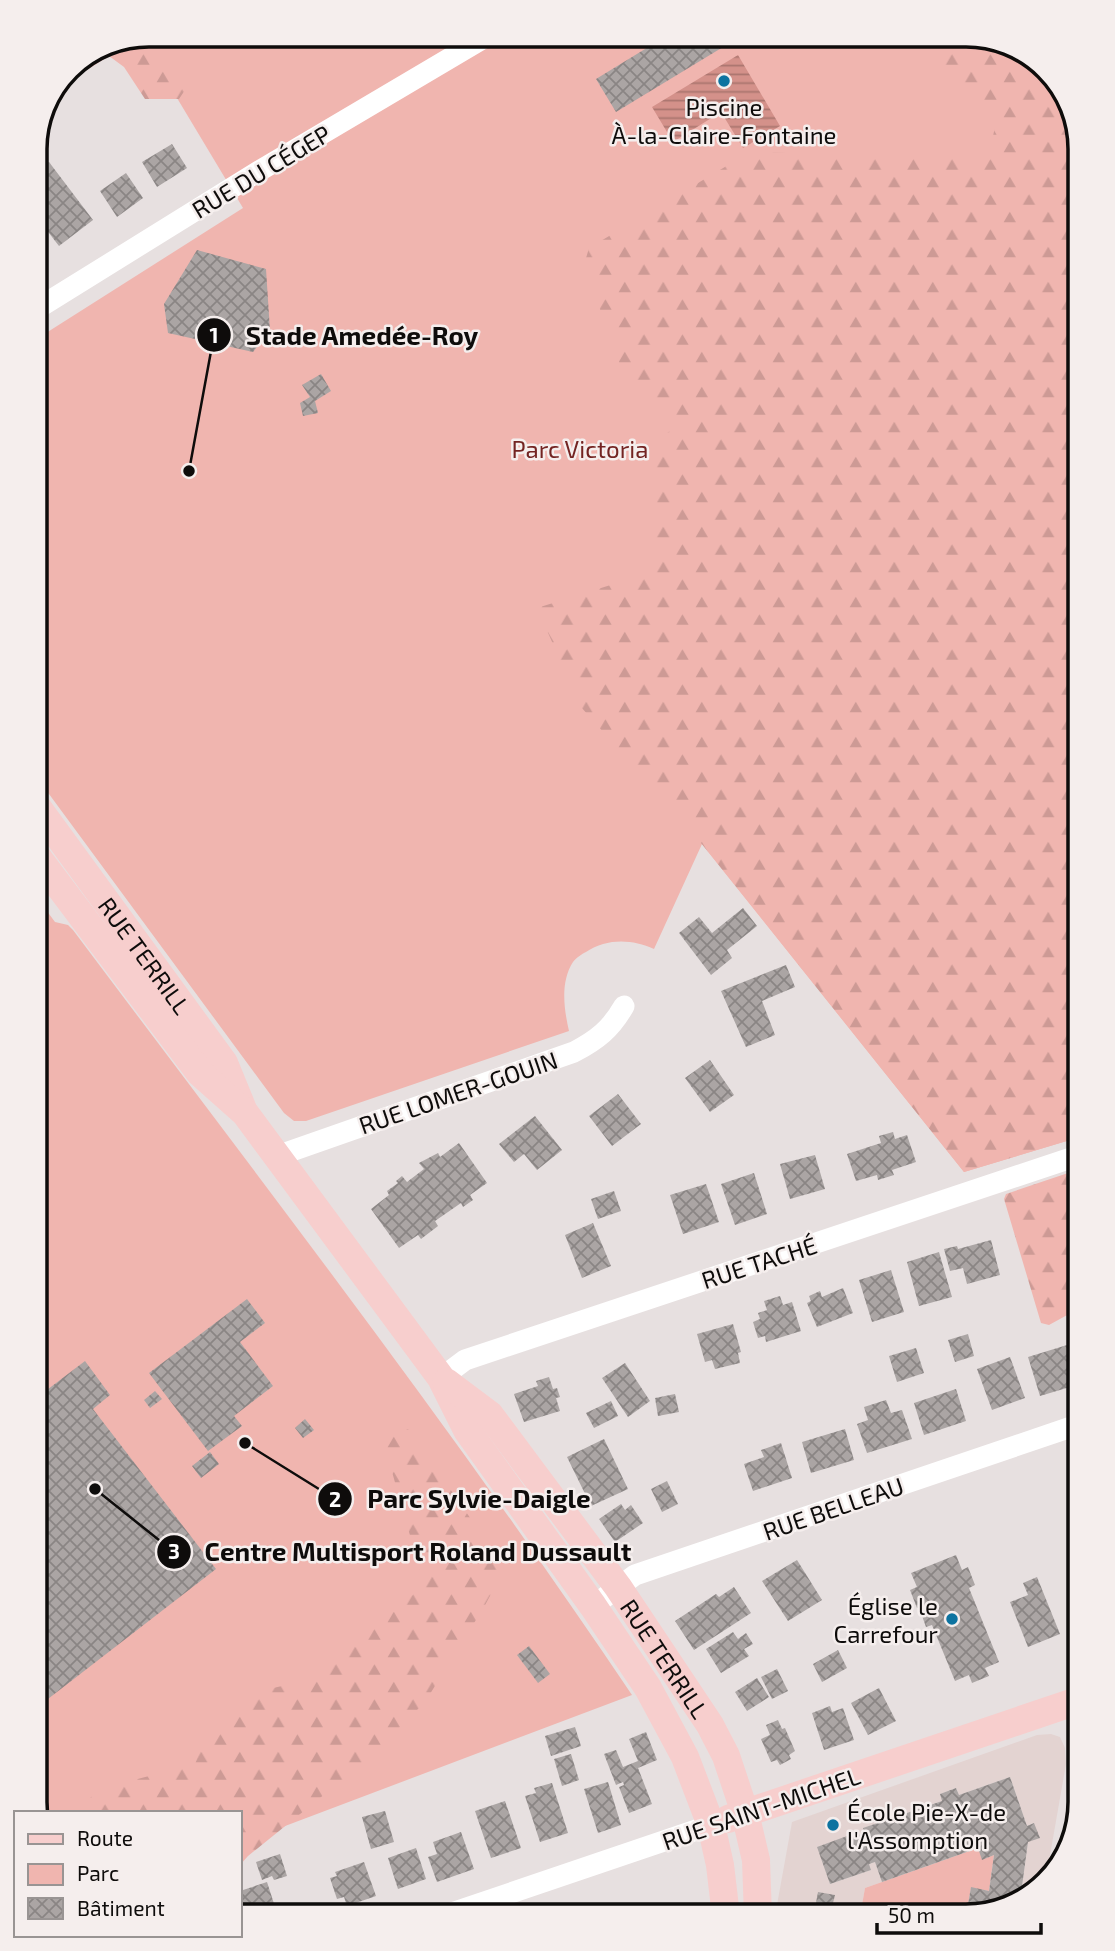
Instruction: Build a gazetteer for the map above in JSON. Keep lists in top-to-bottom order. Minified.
{"streets":{"street":["RUE DU CÉGEP","RUE TERRILL","RUE LOMER-GOUIN","RUE TACHÉ","RUE BELLEAU","RUE SAINT-MICHEL"]},"crossings":[["RUE TERRILL","RUE LOMER-GOUIN"],["RUE TERRILL","RUE TACHÉ"],["RUE TERRILL","RUE BELLEAU"],["RUE TERRILL","RUE SAINT-MICHEL"]],"parks":["Parc Victoria"],"places":["Piscine À-la-Claire-Fontaine","Stade Amedée-Roy","Parc Sylvie-Daigle","Centre Multisport Roland Dussault","Église le Carrefour","École Pie-X-de l'Assomption"],"legend":["Route","Parc","Bâtiment"],"scale_bar":"50 m"}
